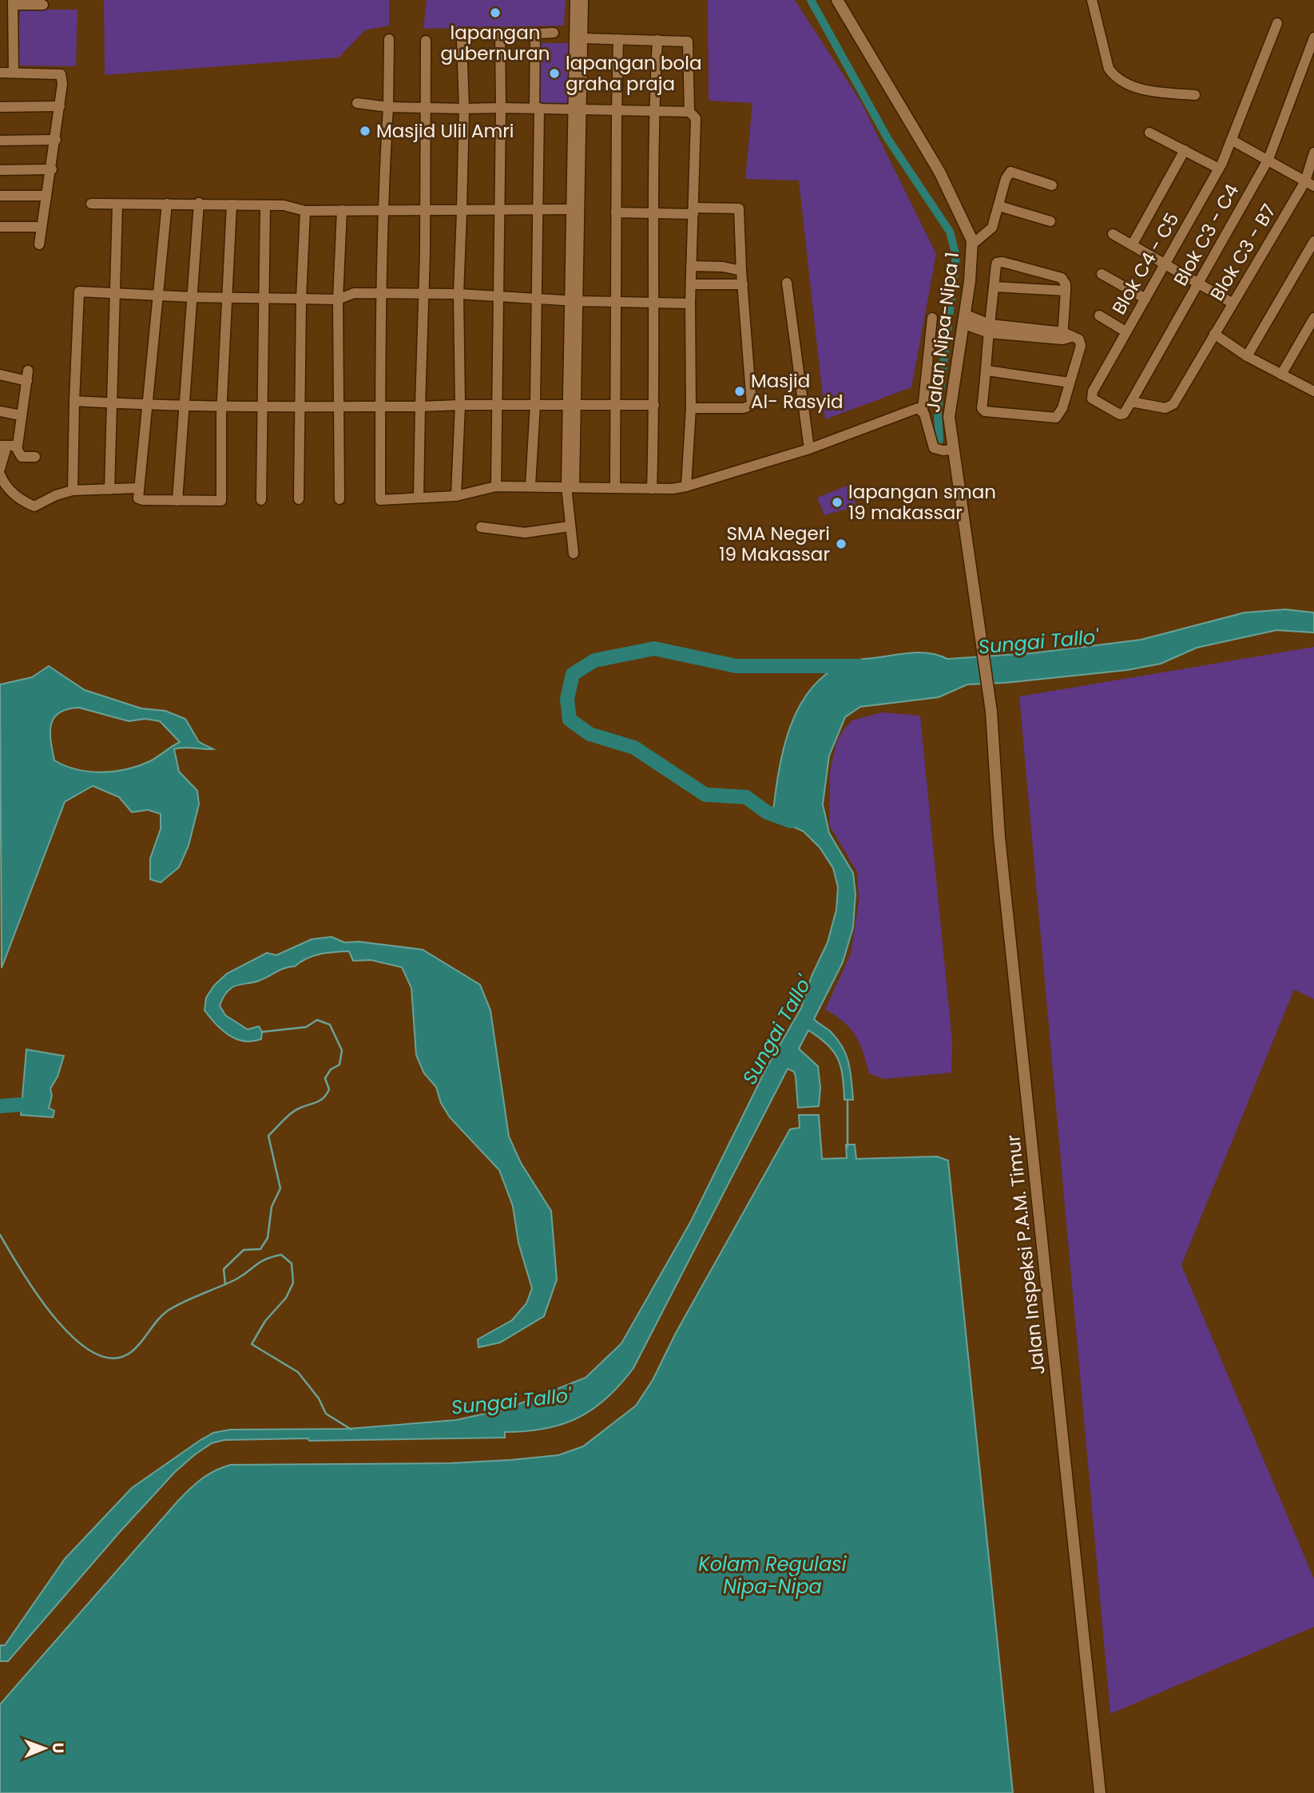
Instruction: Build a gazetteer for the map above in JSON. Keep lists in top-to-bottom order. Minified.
{"streets":{"street":["Blok C3 - C4","Blok C3 - B7","Blok C4 - C5","Jalan Nipa-Nipa 1","Jalan Inspeksi P.A.M. Timur"]},"crossings":[["Blok C3 - C4","Blok C3 - B7"],["Blok C3 - C4","Blok C4 - C5"],["Blok C3 - B7","Blok C4 - C5"],["Jalan Nipa-Nipa 1","Jalan Inspeksi P.A.M. Timur"]],"water":["Sungai Tallo'","Kolam Regulasi Nipa-Nipa"],"places":["lapangan gubernuran","lapangan bola graha praja","Masjid Ulil Amri","Masjid Al- Rasyid","lapangan sman 19 makassar","SMA Negeri 19 Makassar"],"north":"right"}
